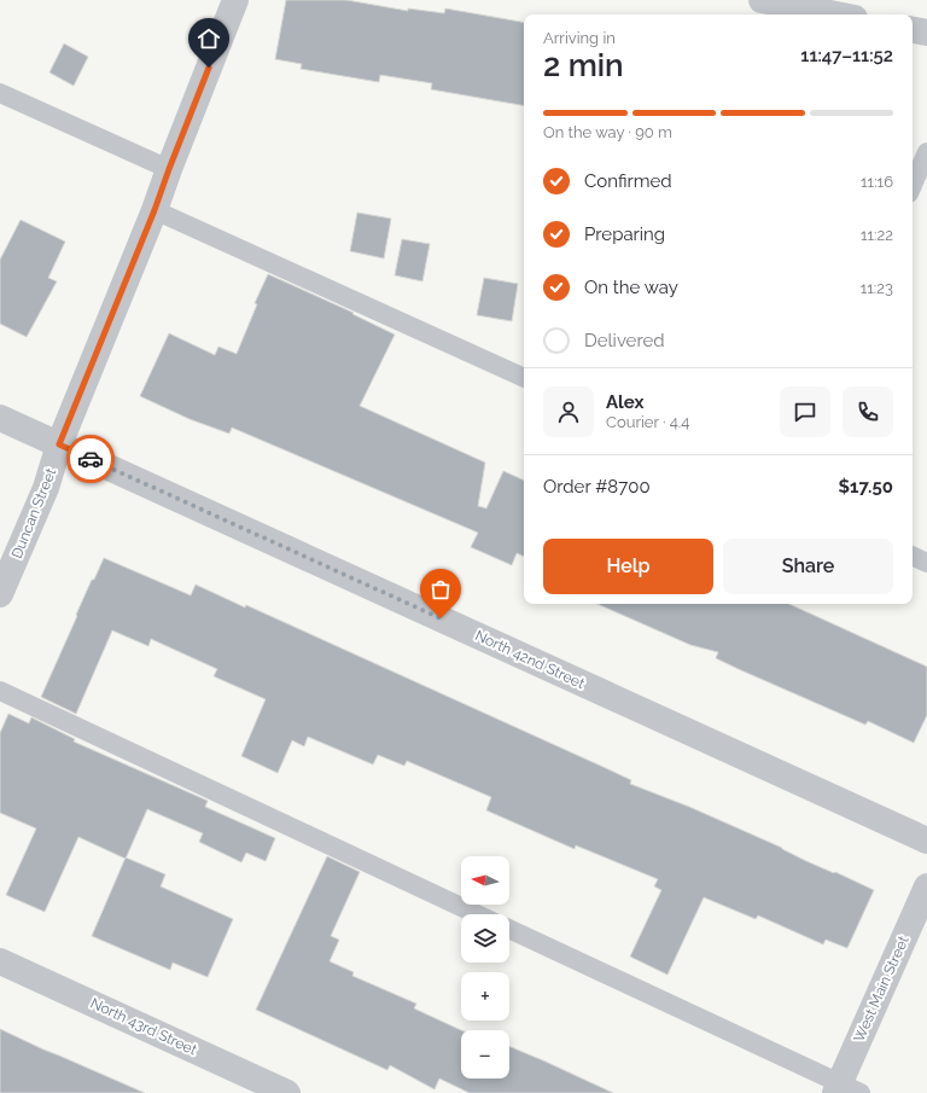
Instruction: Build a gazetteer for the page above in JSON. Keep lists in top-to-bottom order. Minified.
{"streets":{"street":["Duncan Street","North 42nd Street","West Main Street","North 43rd Street"]},"crossings":[["Duncan Street","North 42nd Street"]],"north":"left","page":{"heading":["2 min","Arriving in","11:47–11:52"],"panel":["Alex","Courier · 4.4","Order #8700","$17.50"],"bar":"On the way · 90 m","list":[["Confirmed","11:16"],["Preparing","11:22"],["On the way","11:23"],"Delivered"],"buttons":["Help","Share"],"map_buttons":["+","−"]}}
